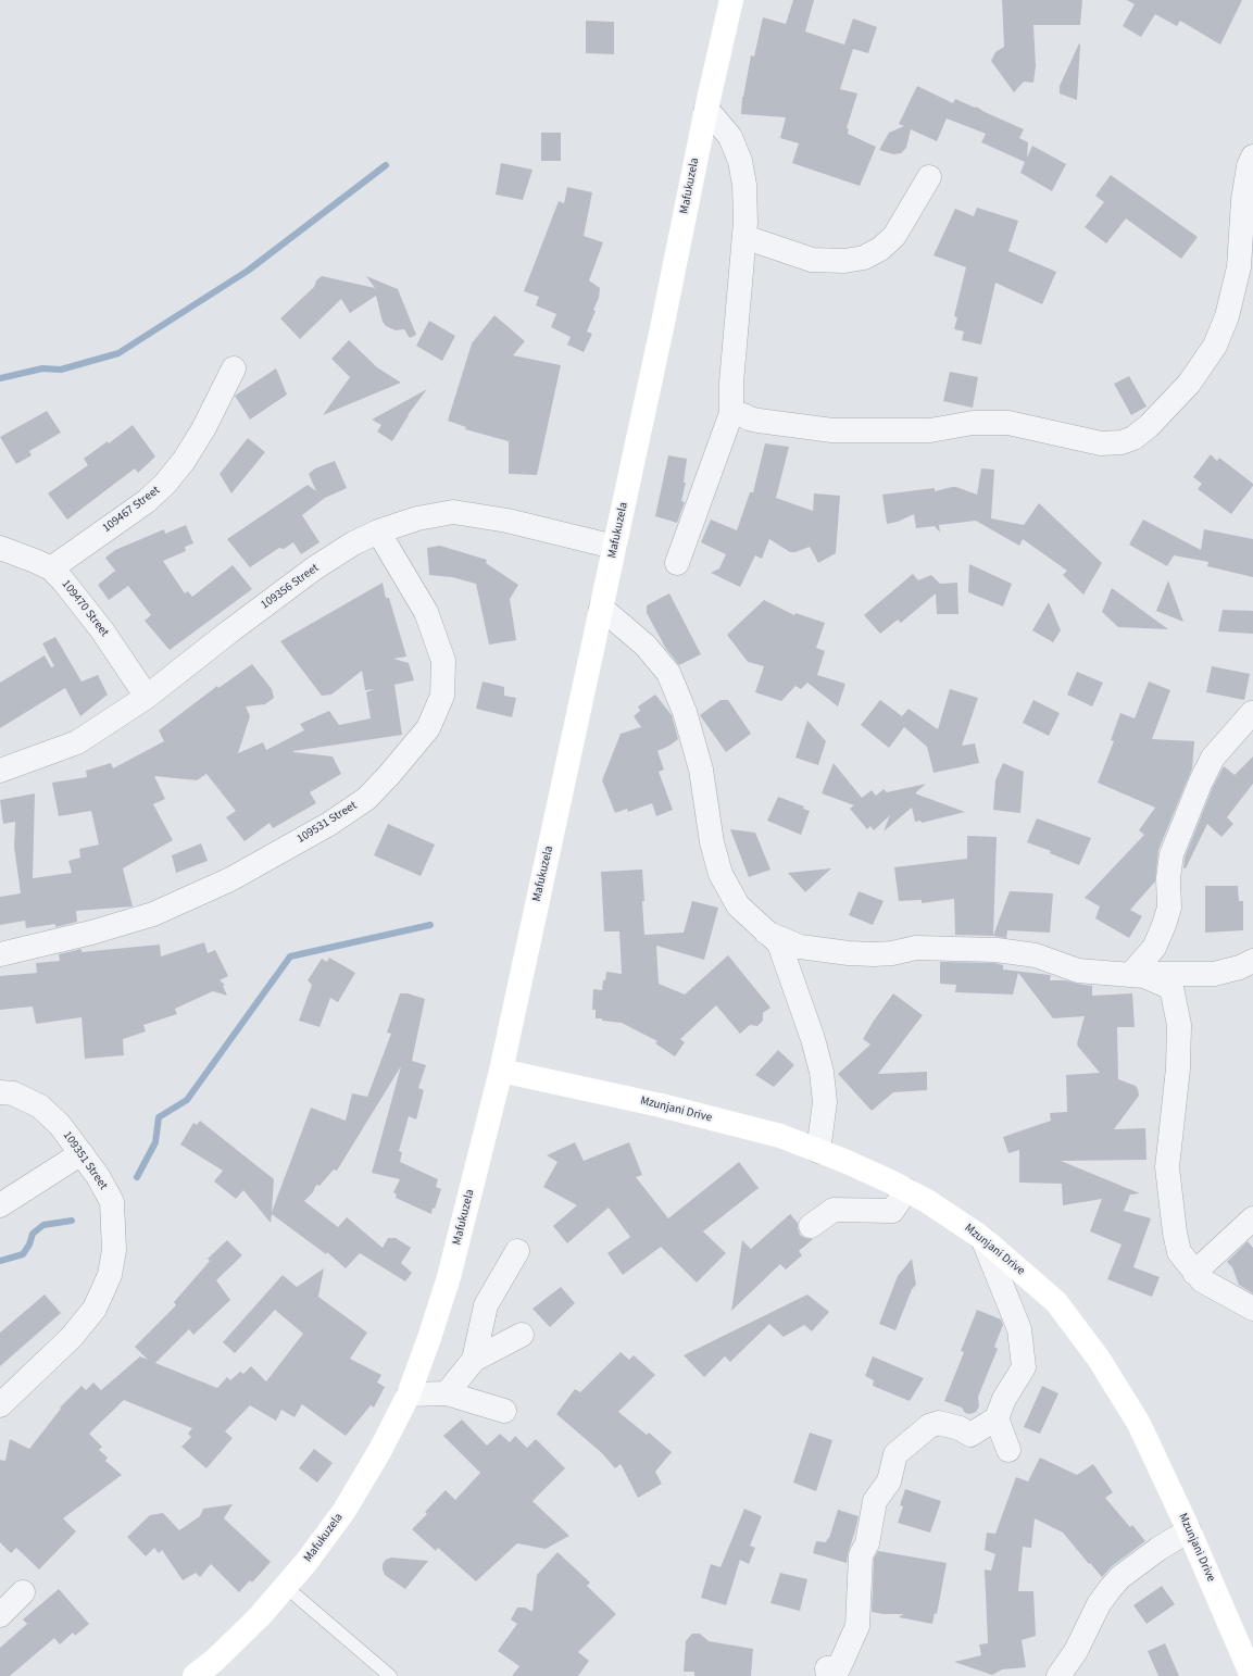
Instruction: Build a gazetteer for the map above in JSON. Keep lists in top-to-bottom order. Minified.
{"streets":{"main road":["Mafukuzela","Mzunjani Drive"],"street":["109467 Street","109356 Street","109470 Street","109531 Street","109351 Street"]},"crossings":[["Mafukuzela","109356 Street"],["Mafukuzela","Mzunjani Drive"],["109467 Street","109470 Street"],["109356 Street","109470 Street"],["109356 Street","109531 Street"]]}
